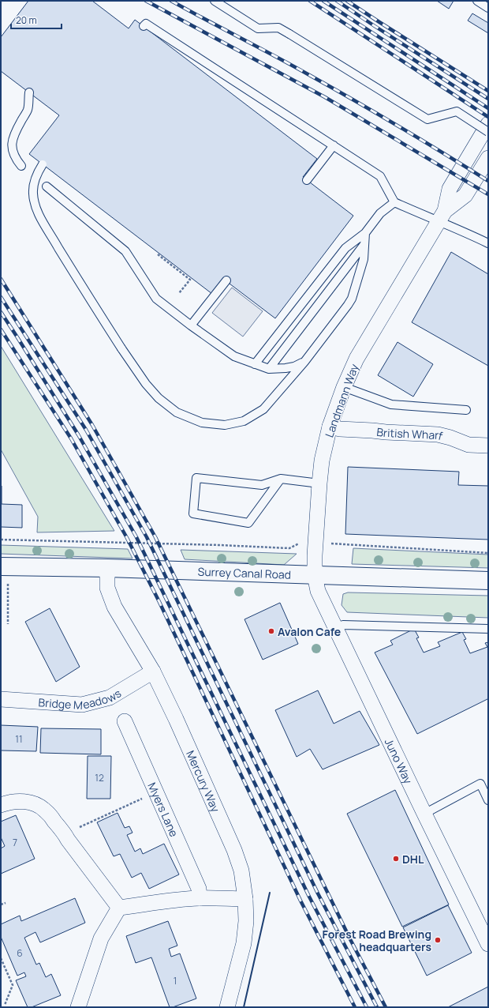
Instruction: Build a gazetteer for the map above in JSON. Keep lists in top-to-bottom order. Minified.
{"streets":{"street":["Landmann Way","British Wharf","Surrey Canal Road","Bridge Meadows","Juno Way","Mercury Way","Myers Lane"]},"crossings":[["Landmann Way","British Wharf"],["Landmann Way","Surrey Canal Road"],["Landmann Way","Juno Way"],["Surrey Canal Road","Juno Way"],["Surrey Canal Road","Mercury Way"],["Bridge Meadows","Mercury Way"]],"places":["Avalon Cafe","DHL","Forest Road Brewing headquarters"],"house_numbers":["11","12","7","6","1"],"scale_bar":"20 m"}
